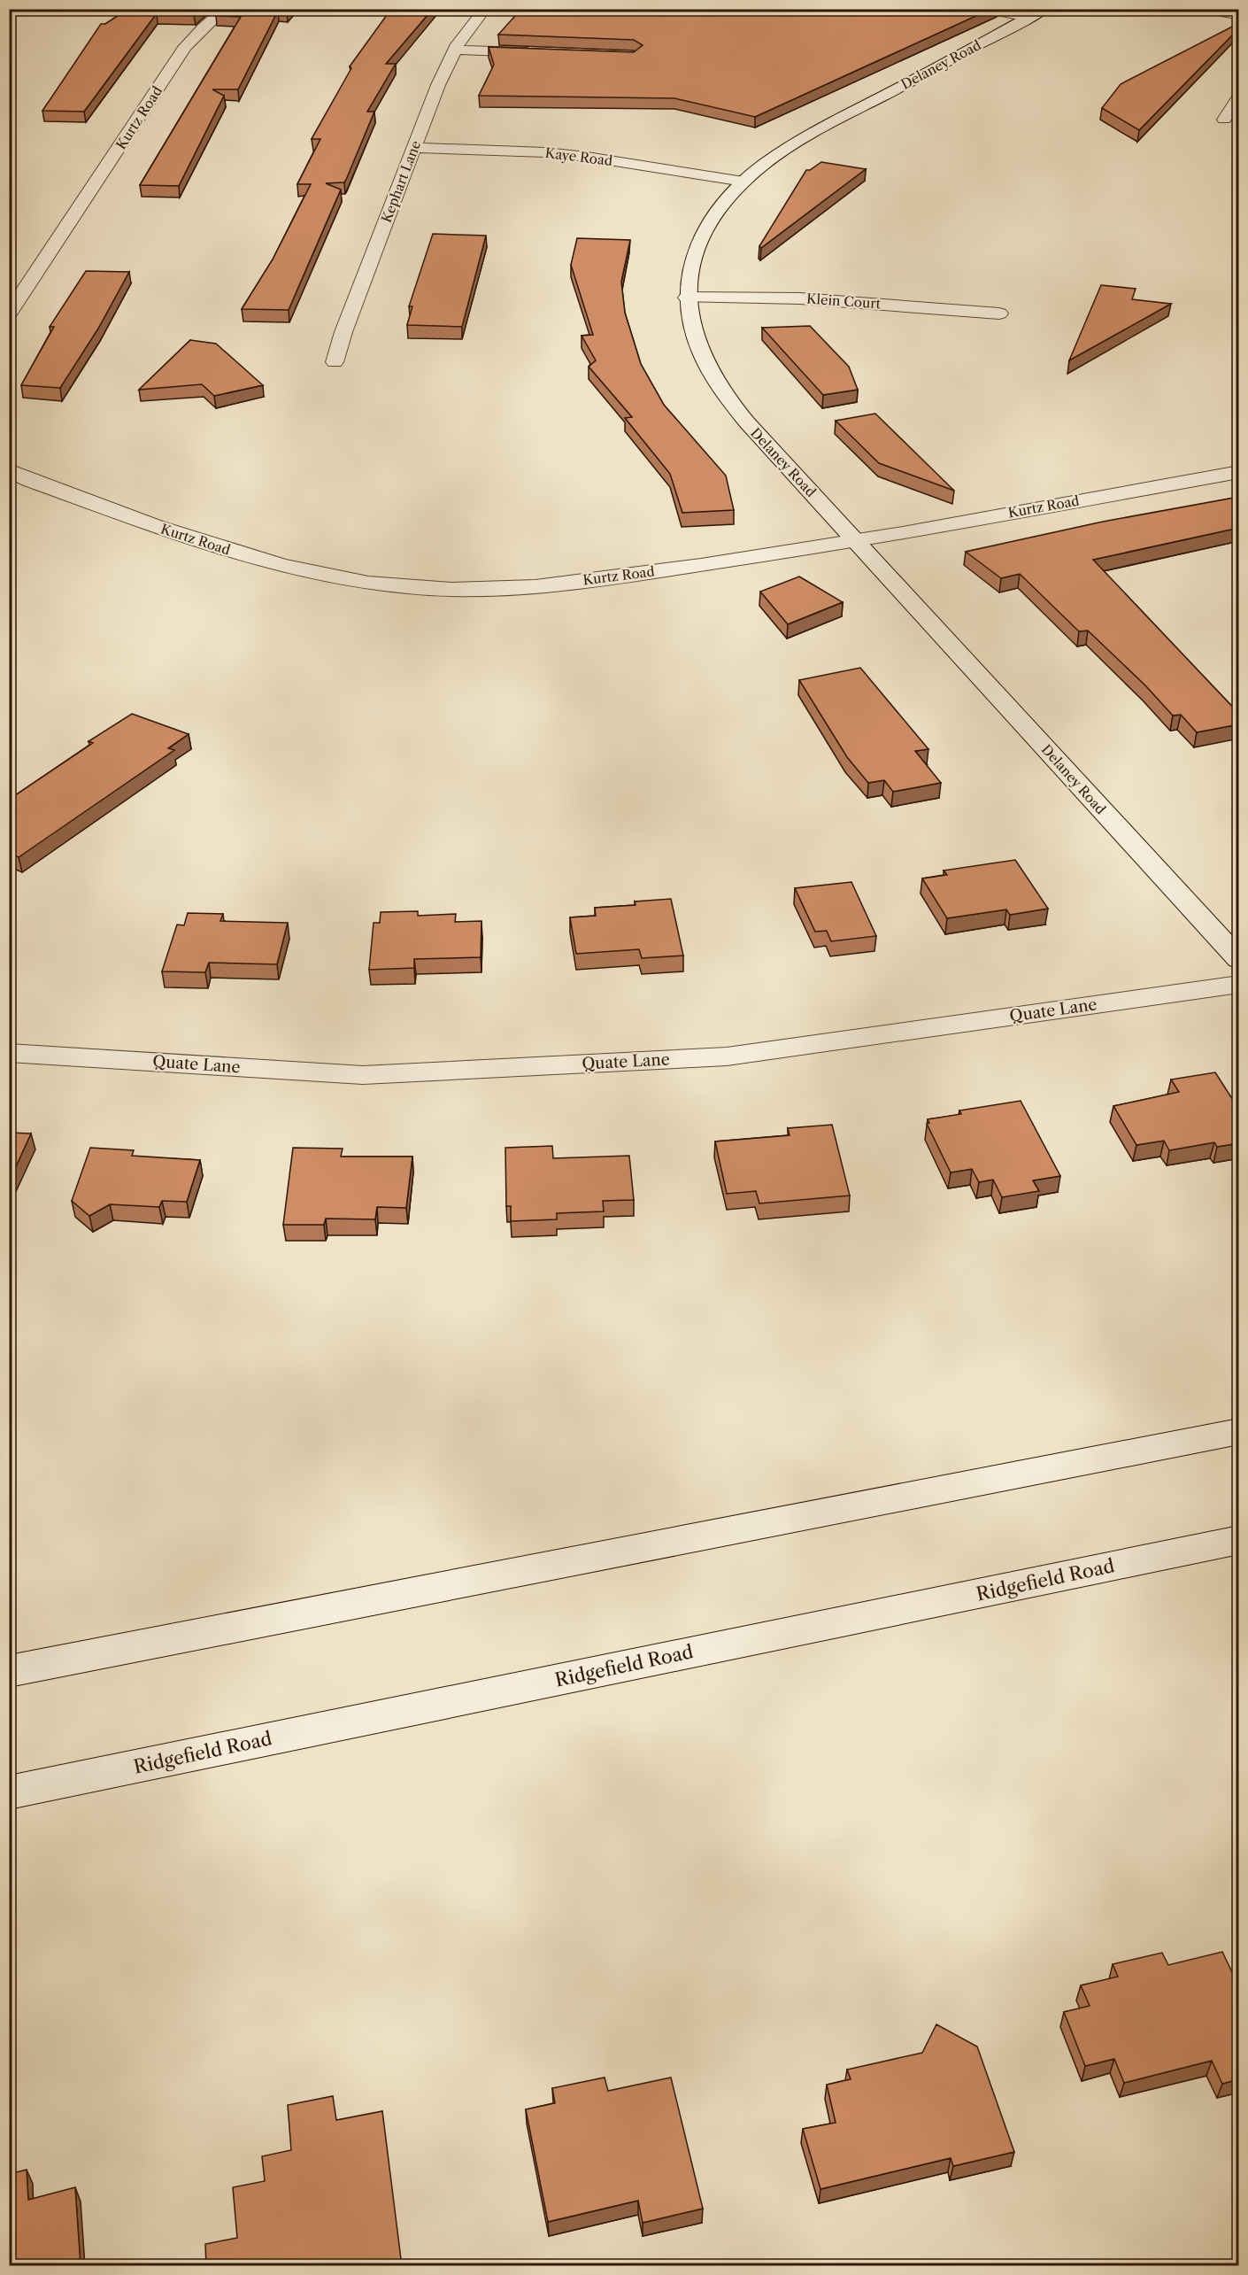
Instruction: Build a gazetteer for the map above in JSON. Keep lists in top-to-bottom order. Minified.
{"streets":{"street":["Delaney Road","Kurtz Road","Kaye Road","Kephart Lane","Klein Court","Quate Lane","Ridgefield Road"]},"crossings":[["Delaney Road","Kurtz Road"],["Delaney Road","Kaye Road"],["Delaney Road","Klein Court"],["Kaye Road","Kephart Lane"]]}
